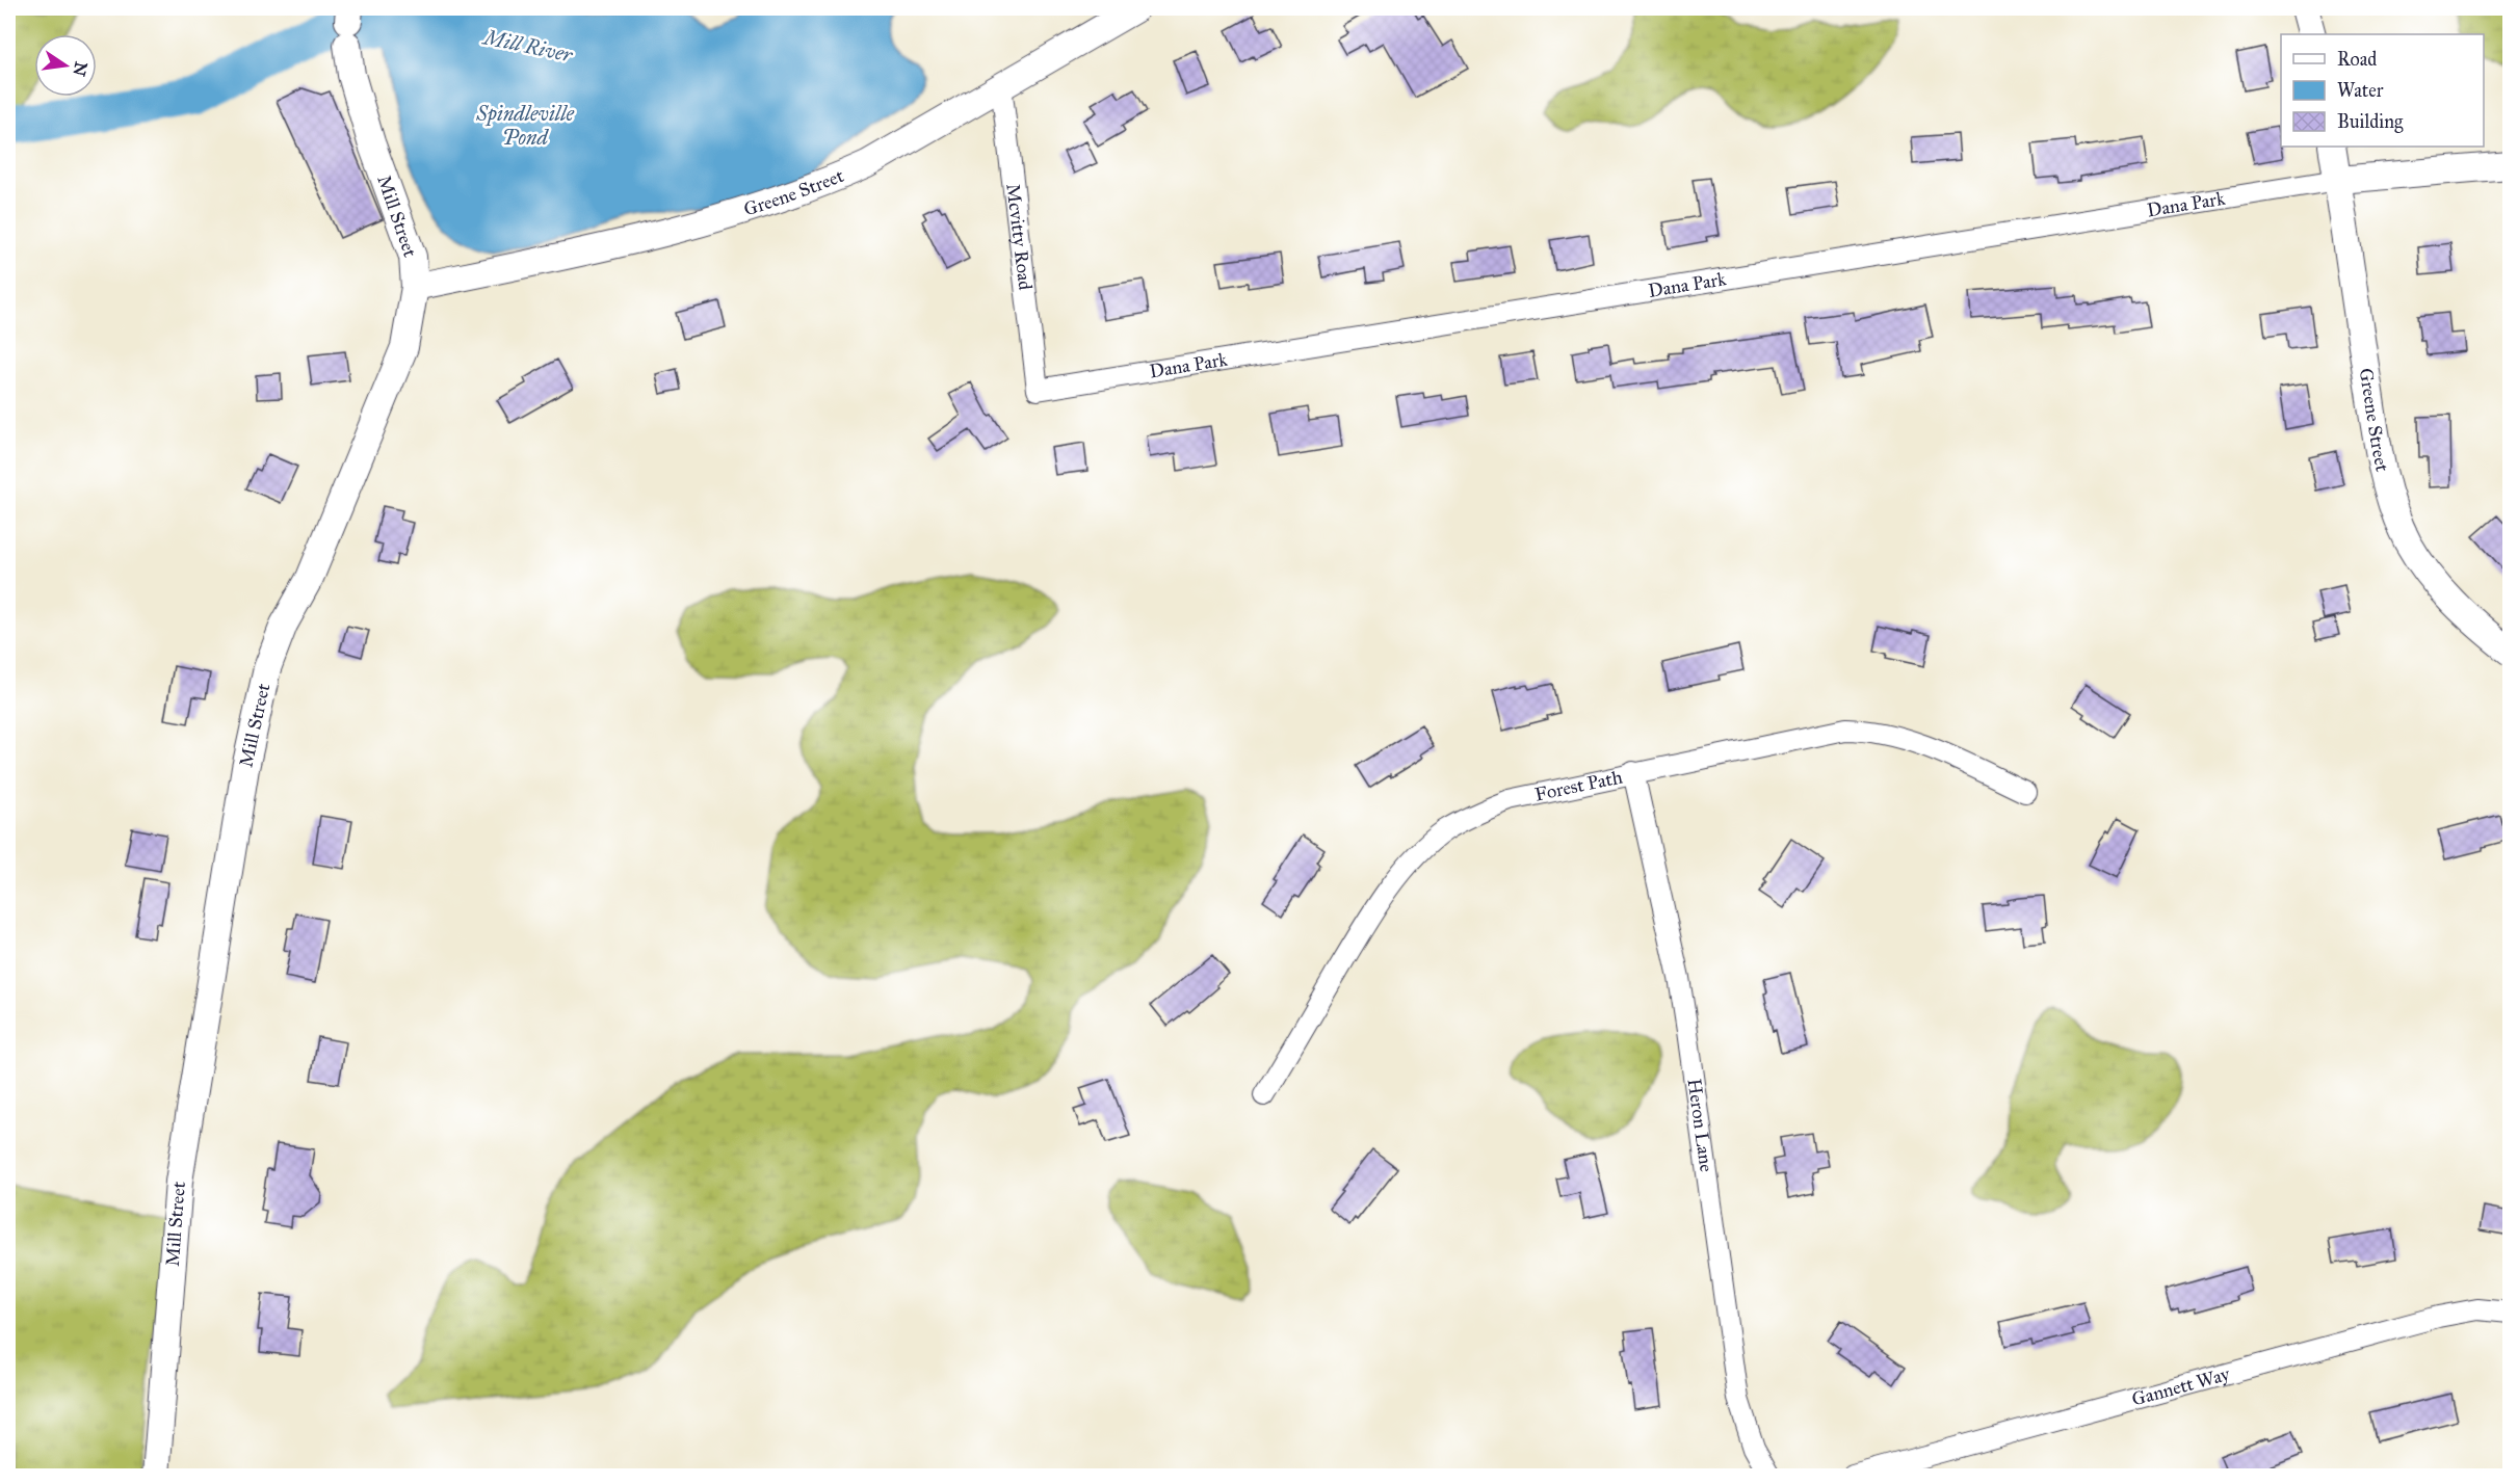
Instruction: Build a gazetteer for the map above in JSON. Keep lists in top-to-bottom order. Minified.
{"streets":{"street":["Greene Street","Dana Park","Mill Street","Mcvitty Road","Forest Path","Heron Lane","Gannett Way"]},"crossings":[["Greene Street","Dana Park"],["Greene Street","Mill Street"],["Greene Street","Mcvitty Road"],["Dana Park","Mcvitty Road"],["Forest Path","Heron Lane"]],"water":["Mill River","Spindleville Pond"],"legend":["Road","Water","Building"],"north":"right"}
